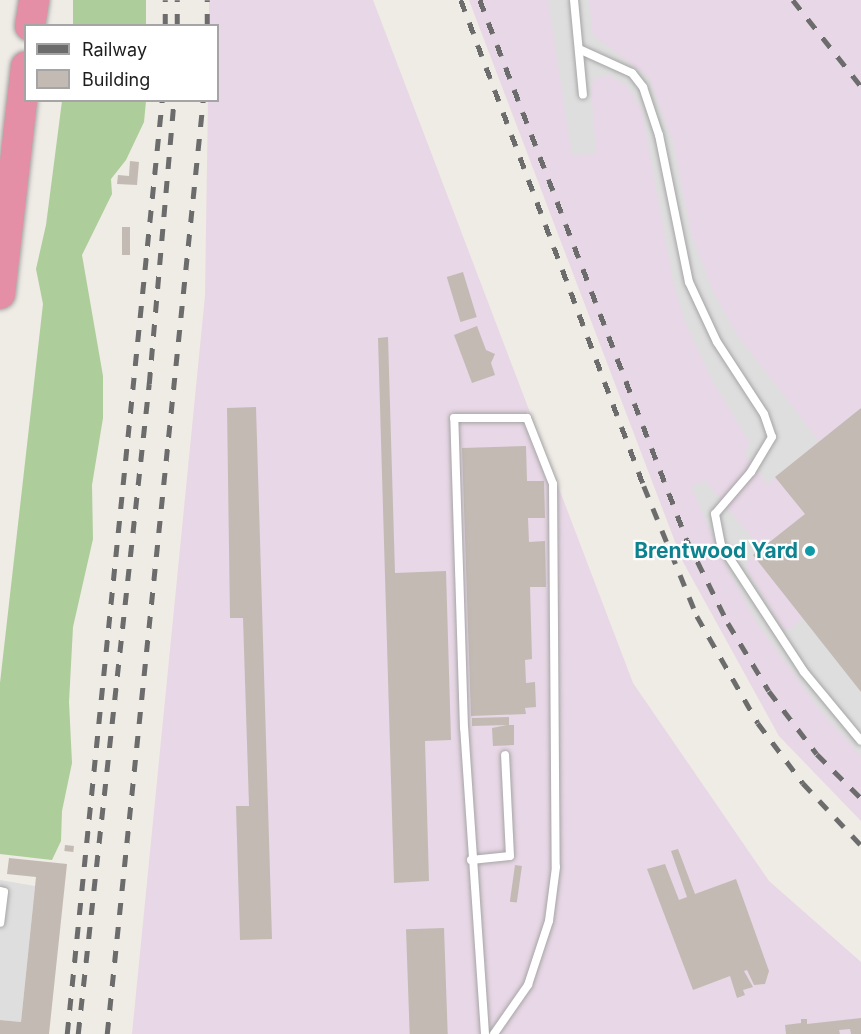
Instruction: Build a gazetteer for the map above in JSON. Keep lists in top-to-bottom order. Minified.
{"places":["Brentwood Yard"],"legend":["Railway","Building"]}
